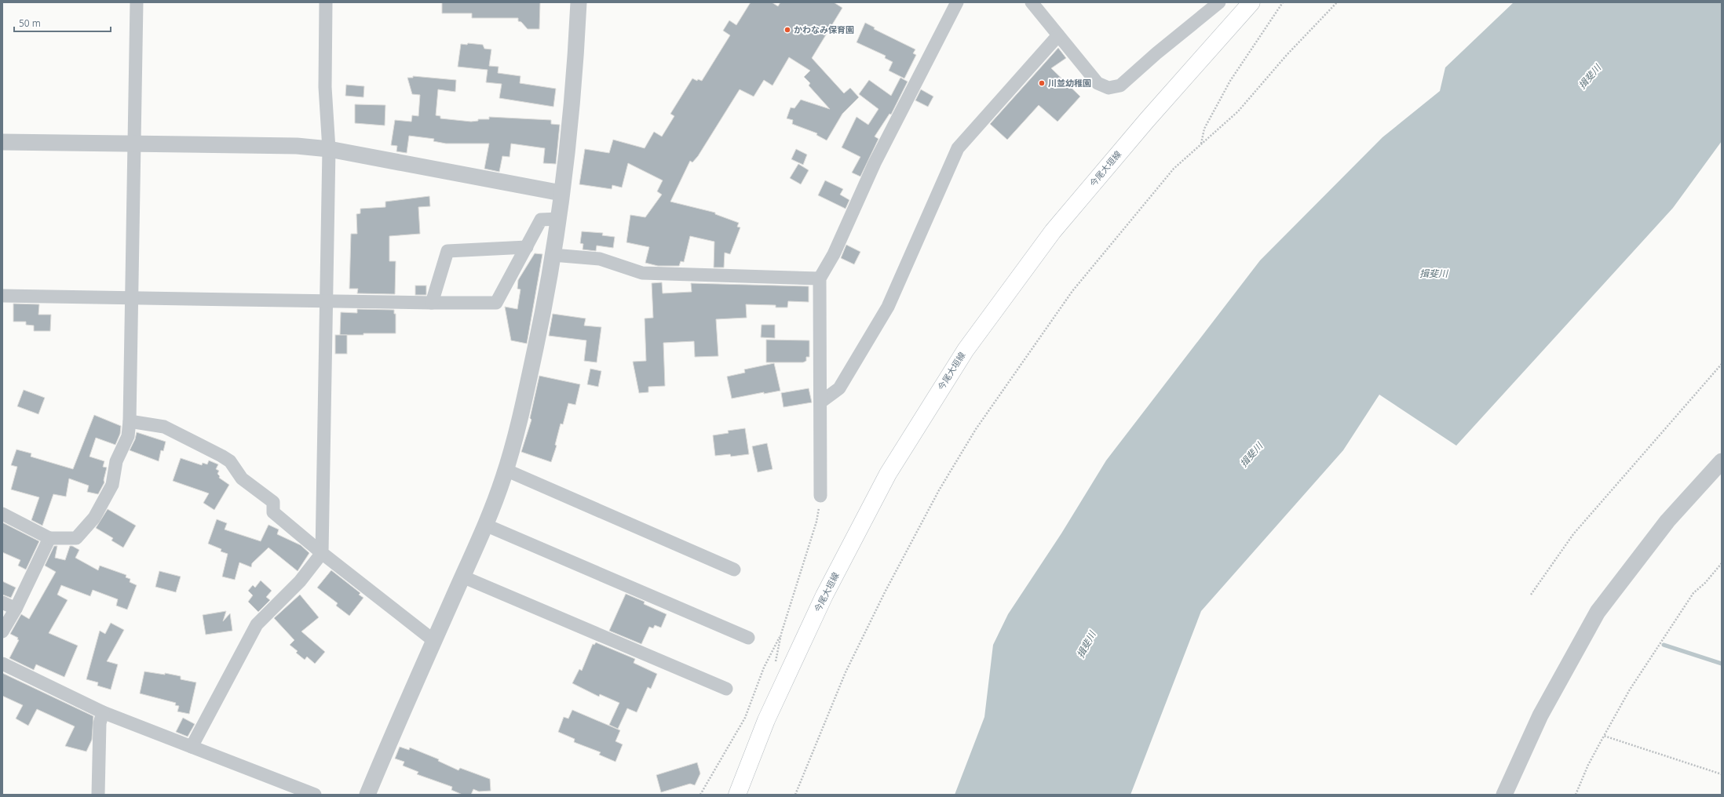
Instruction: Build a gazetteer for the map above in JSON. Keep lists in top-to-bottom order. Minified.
{"streets":{"main road":["今尾大垣線"]},"water":["揖斐川"],"places":["かわなみ保育園","川並幼稚園"],"scale_bar":"50 m"}
